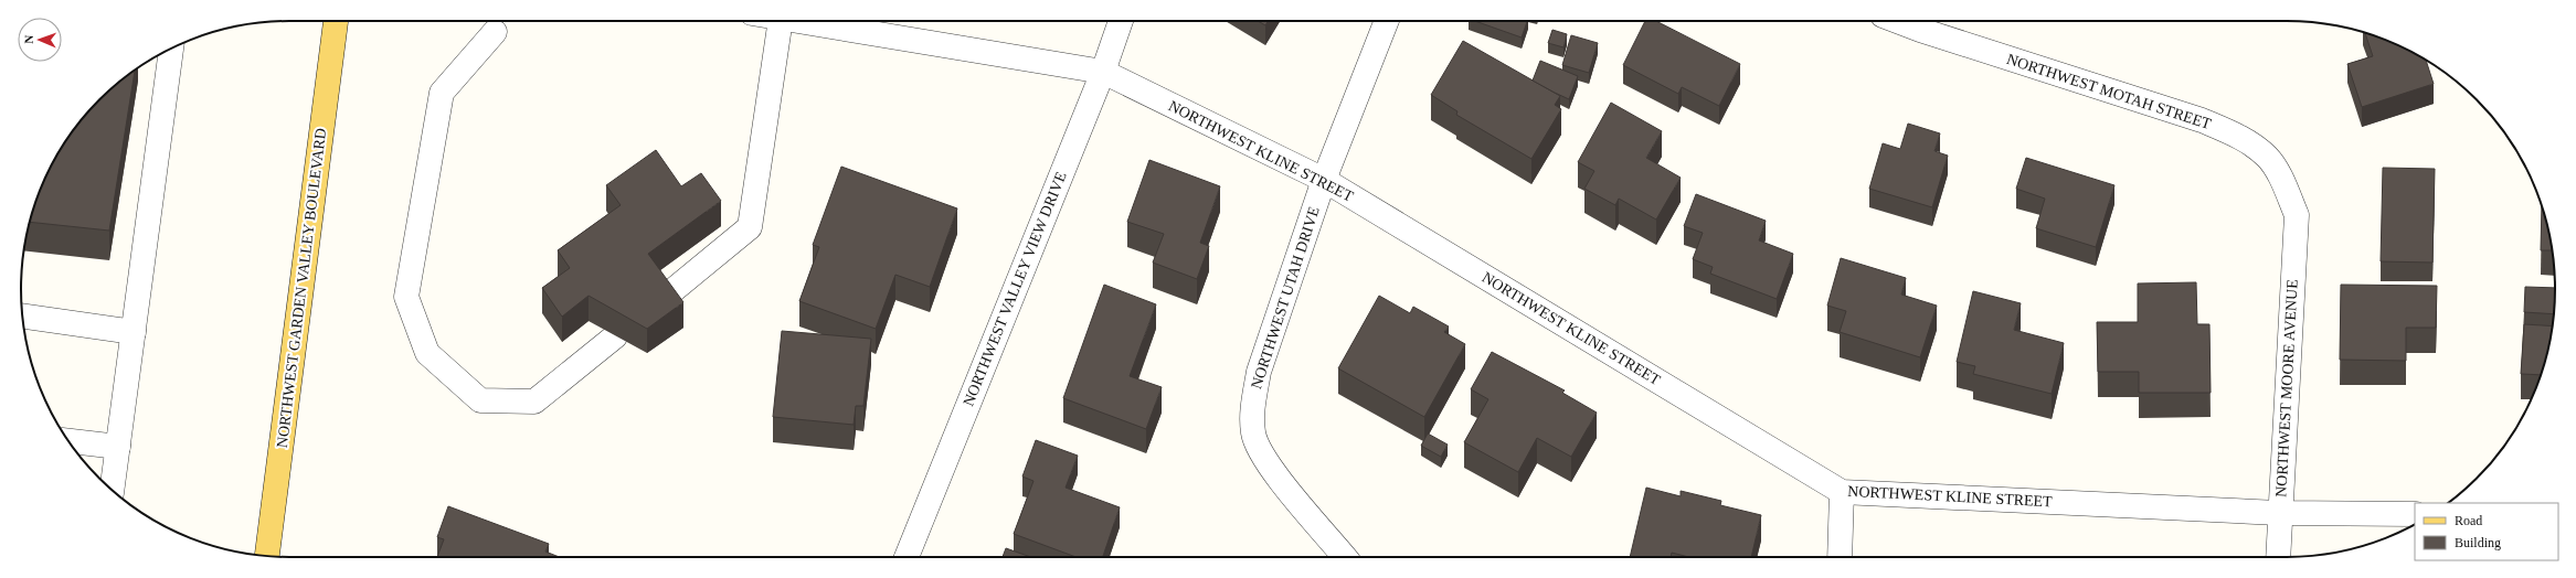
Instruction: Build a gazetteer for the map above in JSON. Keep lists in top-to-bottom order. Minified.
{"streets":{"main road":["NORTHWEST GARDEN VALLEY BOULEVARD"],"street":["NORTHWEST MOTAH STREET","NORTHWEST KLINE STREET","NORTHWEST VALLEY VIEW DRIVE","NORTHWEST UTAH DRIVE","NORTHWEST MOORE AVENUE"]},"crossings":[["NORTHWEST MOTAH STREET","NORTHWEST MOORE AVENUE"],["NORTHWEST KLINE STREET","NORTHWEST VALLEY VIEW DRIVE"],["NORTHWEST KLINE STREET","NORTHWEST UTAH DRIVE"],["NORTHWEST KLINE STREET","NORTHWEST MOORE AVENUE"]],"legend":["Road","Building"],"north":"left"}
